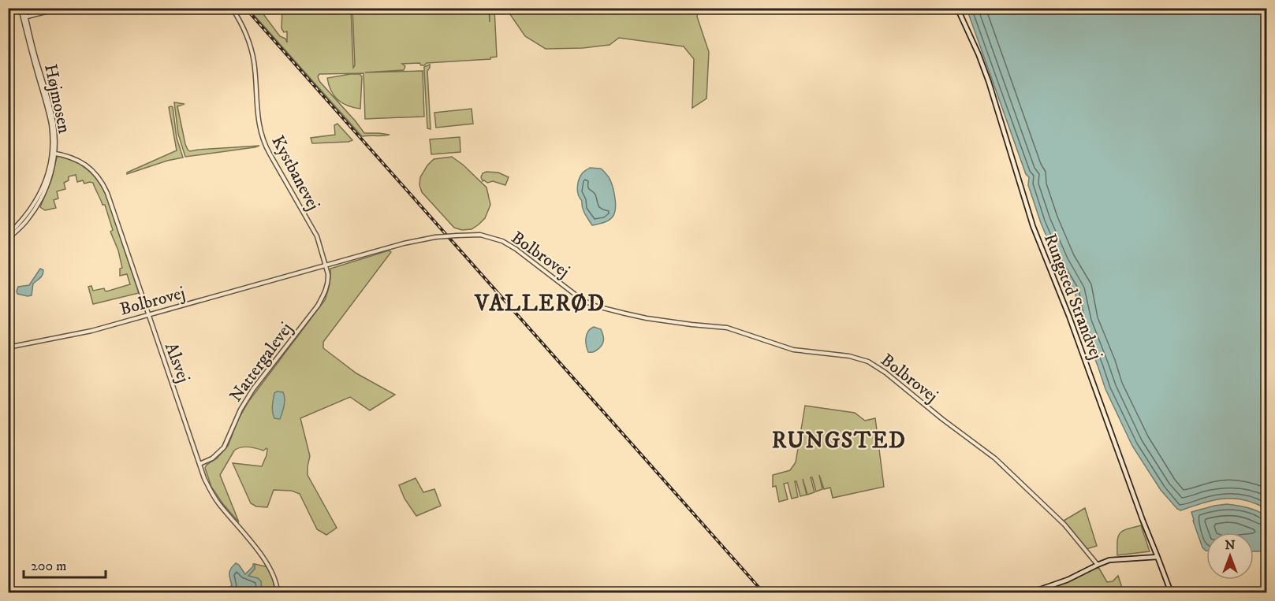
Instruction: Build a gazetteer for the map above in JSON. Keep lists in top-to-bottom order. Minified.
{"streets":{"main road":["Rungsted Strandvej"],"street":["Højmosen","Kystbanevej","Bolbrovej","Nattergalevej","Alsvej"]},"crossings":[["Højmosen","Alsvej"],["Kystbanevej","Bolbrovej"],["Kystbanevej","Nattergalevej"],["Bolbrovej","Nattergalevej"],["Bolbrovej","Alsvej"],["Nattergalevej","Alsvej"]],"districts":["VALLERØD","RUNGSTED"],"scale_bar":"200 m","north":"top"}
